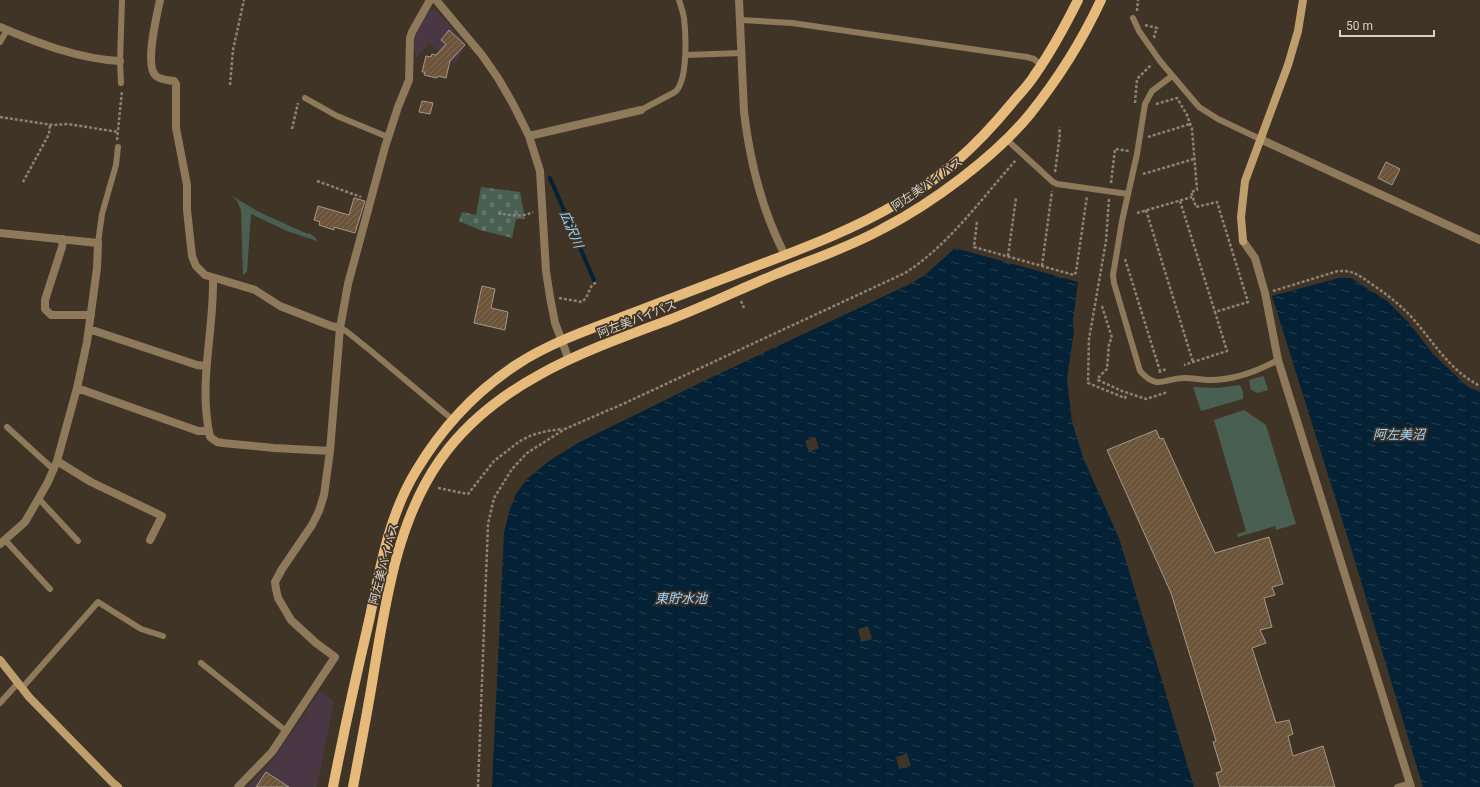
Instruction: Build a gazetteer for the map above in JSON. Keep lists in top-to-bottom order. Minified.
{"streets":{"main road":["阿左美バイパス"]},"water":["広沢川","阿左美沼","東貯水池"],"scale_bar":"50 m"}
